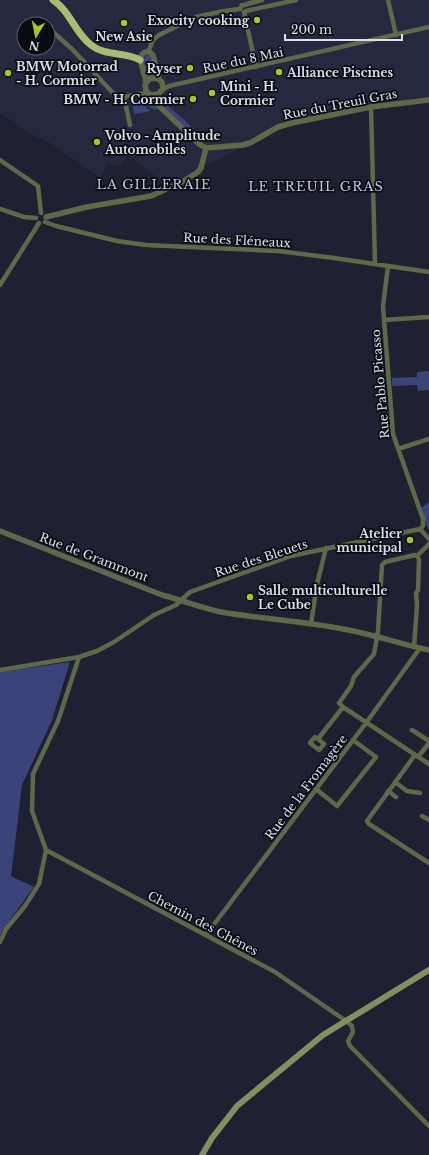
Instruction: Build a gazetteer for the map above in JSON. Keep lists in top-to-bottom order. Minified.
{"streets":{"street":["Rue du 8 Mai","Rue du Treuil Gras","Rue des Fléneaux","Rue Pablo Picasso","Rue de Grammont","Rue des Bleuets","Rue de la Fromagère","Chemin des Chênes"]},"crossings":[["Rue des Fléneaux","Rue Pablo Picasso"],["Rue Pablo Picasso","Rue des Bleuets"],["Rue de Grammont","Rue des Bleuets"],["Rue de Grammont","Rue de la Fromagère"],["Rue de la Fromagère","Chemin des Chênes"]],"districts":["LA GILLERAIE","LE TREUIL GRAS"],"places":["Exocity cooking","New Asie","Ryser","Alliance Piscines","BMW Motorrad - H. Cormier","Mini - H. Cormier","BMW - H. Cormier","Volvo - Amplitude Automobiles","Atelier municipal","Salle multiculturelle Le Cube"],"scale_bar":"200 m","north":"bottom"}
